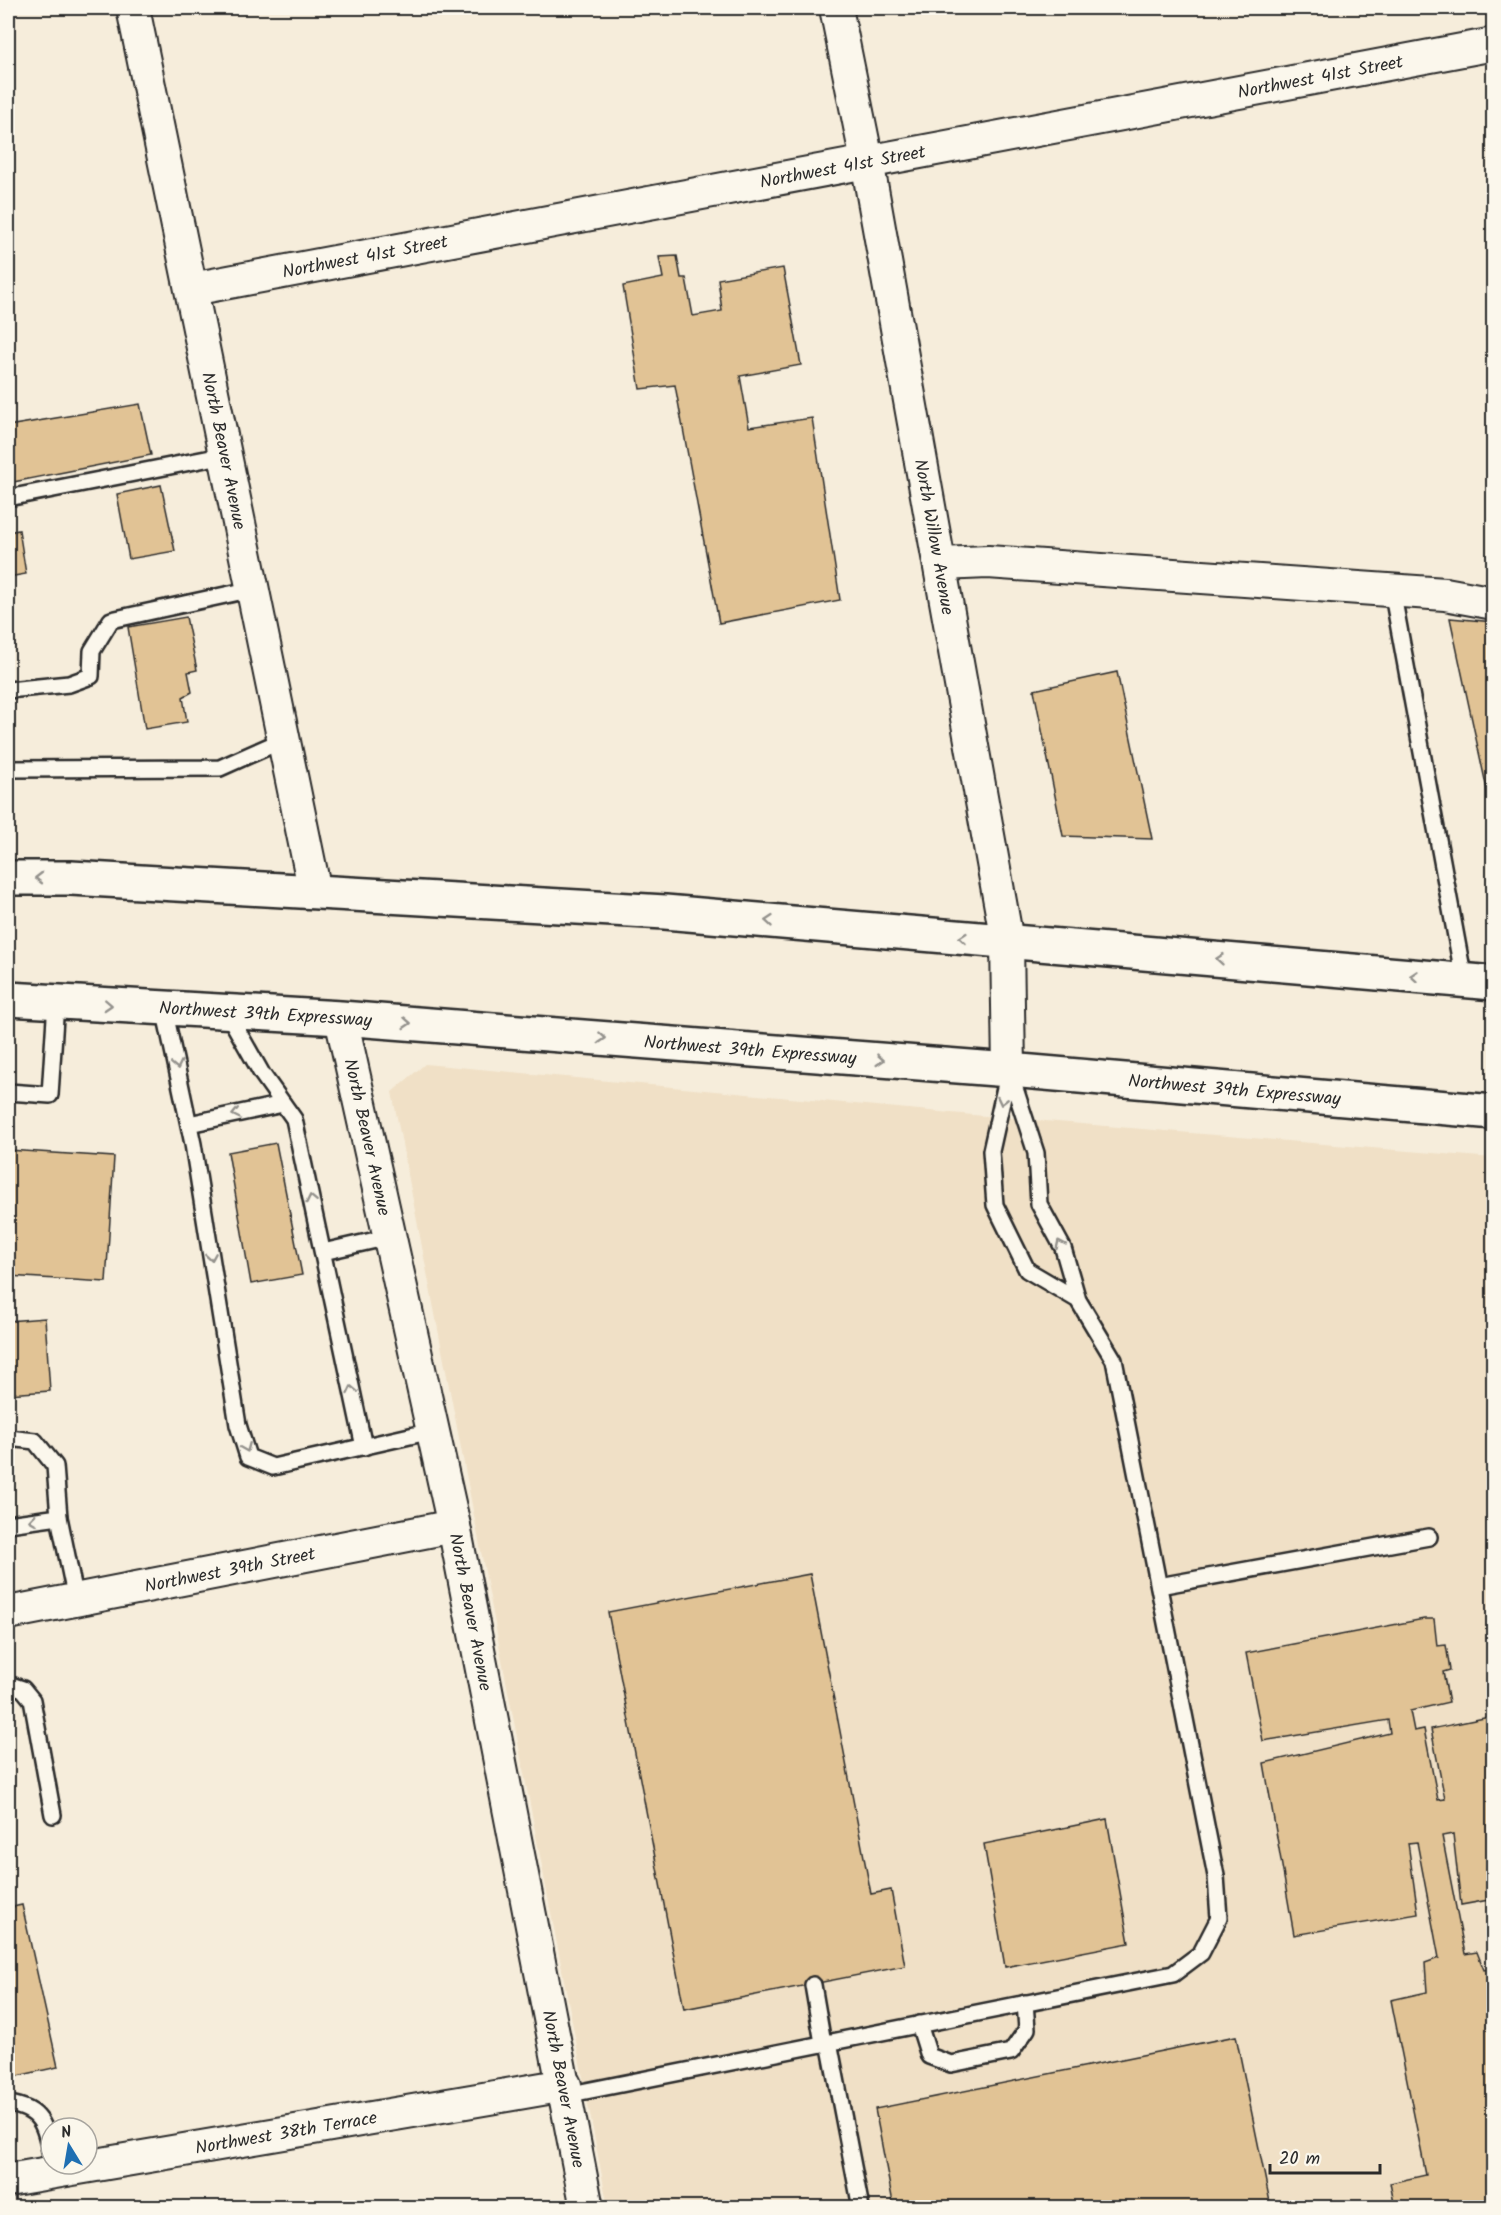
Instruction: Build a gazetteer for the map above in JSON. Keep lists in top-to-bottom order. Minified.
{"streets":{"highway":["Northwest 39th Expressway"],"street":["Northwest 41st Street","North Beaver Avenue","North Willow Avenue","Northwest 39th Street","Northwest 38th Terrace"]},"crossings":[["Northwest 41st Street","North Beaver Avenue"],["Northwest 41st Street","North Willow Avenue"],["North Beaver Avenue","Northwest 39th Expressway"],["North Beaver Avenue","Northwest 39th Street"],["North Beaver Avenue","Northwest 38th Terrace"],["North Willow Avenue","Northwest 39th Expressway"]],"scale_bar":"20 m","north":"top"}
